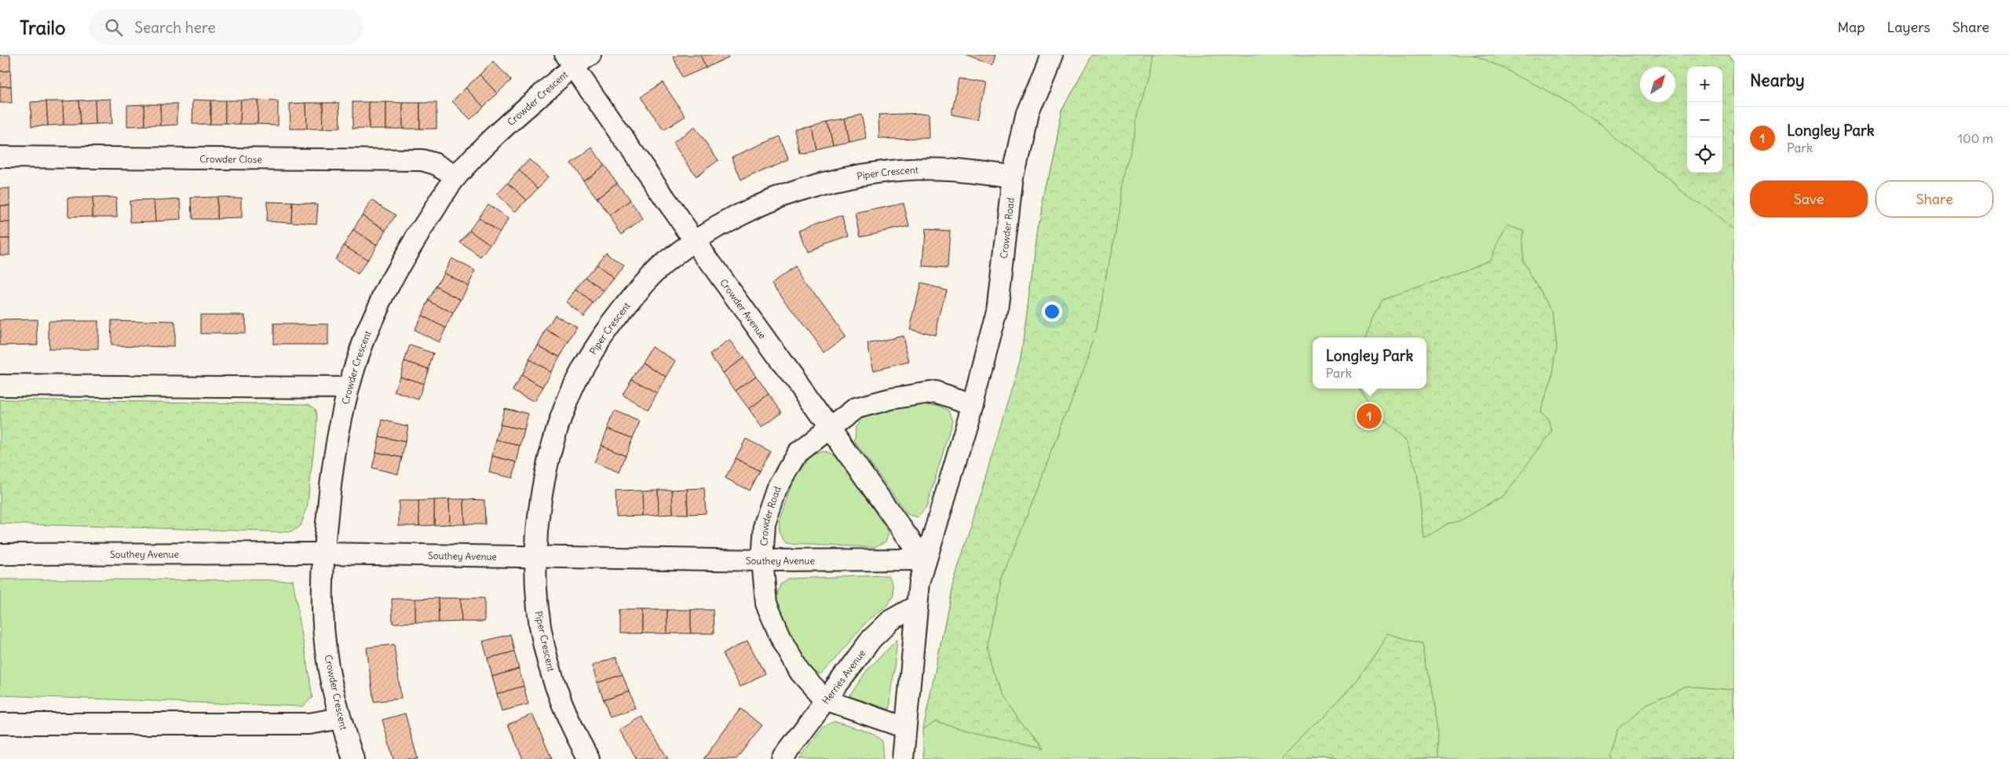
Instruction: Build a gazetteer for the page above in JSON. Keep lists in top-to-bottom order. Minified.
{"streets":{"street":["Crowder Crescent","Crowder Close","Piper Crescent","Crowder Road","Crowder Avenue","Southey Avenue","Herries Avenue"]},"crossings":[["Crowder Crescent","Crowder Close"],["Crowder Crescent","Crowder Avenue"],["Crowder Crescent","Southey Avenue"],["Piper Crescent","Crowder Road"],["Piper Crescent","Crowder Avenue"],["Piper Crescent","Southey Avenue"],["Crowder Road","Crowder Avenue"],["Crowder Road","Southey Avenue"],["Crowder Road","Herries Avenue"],["Crowder Avenue","Southey Avenue"]],"north":"top right","page":{"header":"Trailo","search":"Search here","nav":["Map","Layers","Share"],"heading":"Nearby","map_buttons":["+","−"],"list":[{"mark":"1","name":"Longley Park","note":"Park","value":"100 m"}],"buttons":["Save","Share"],"popup":["Longley Park","Park"],"pins":"1"}}
